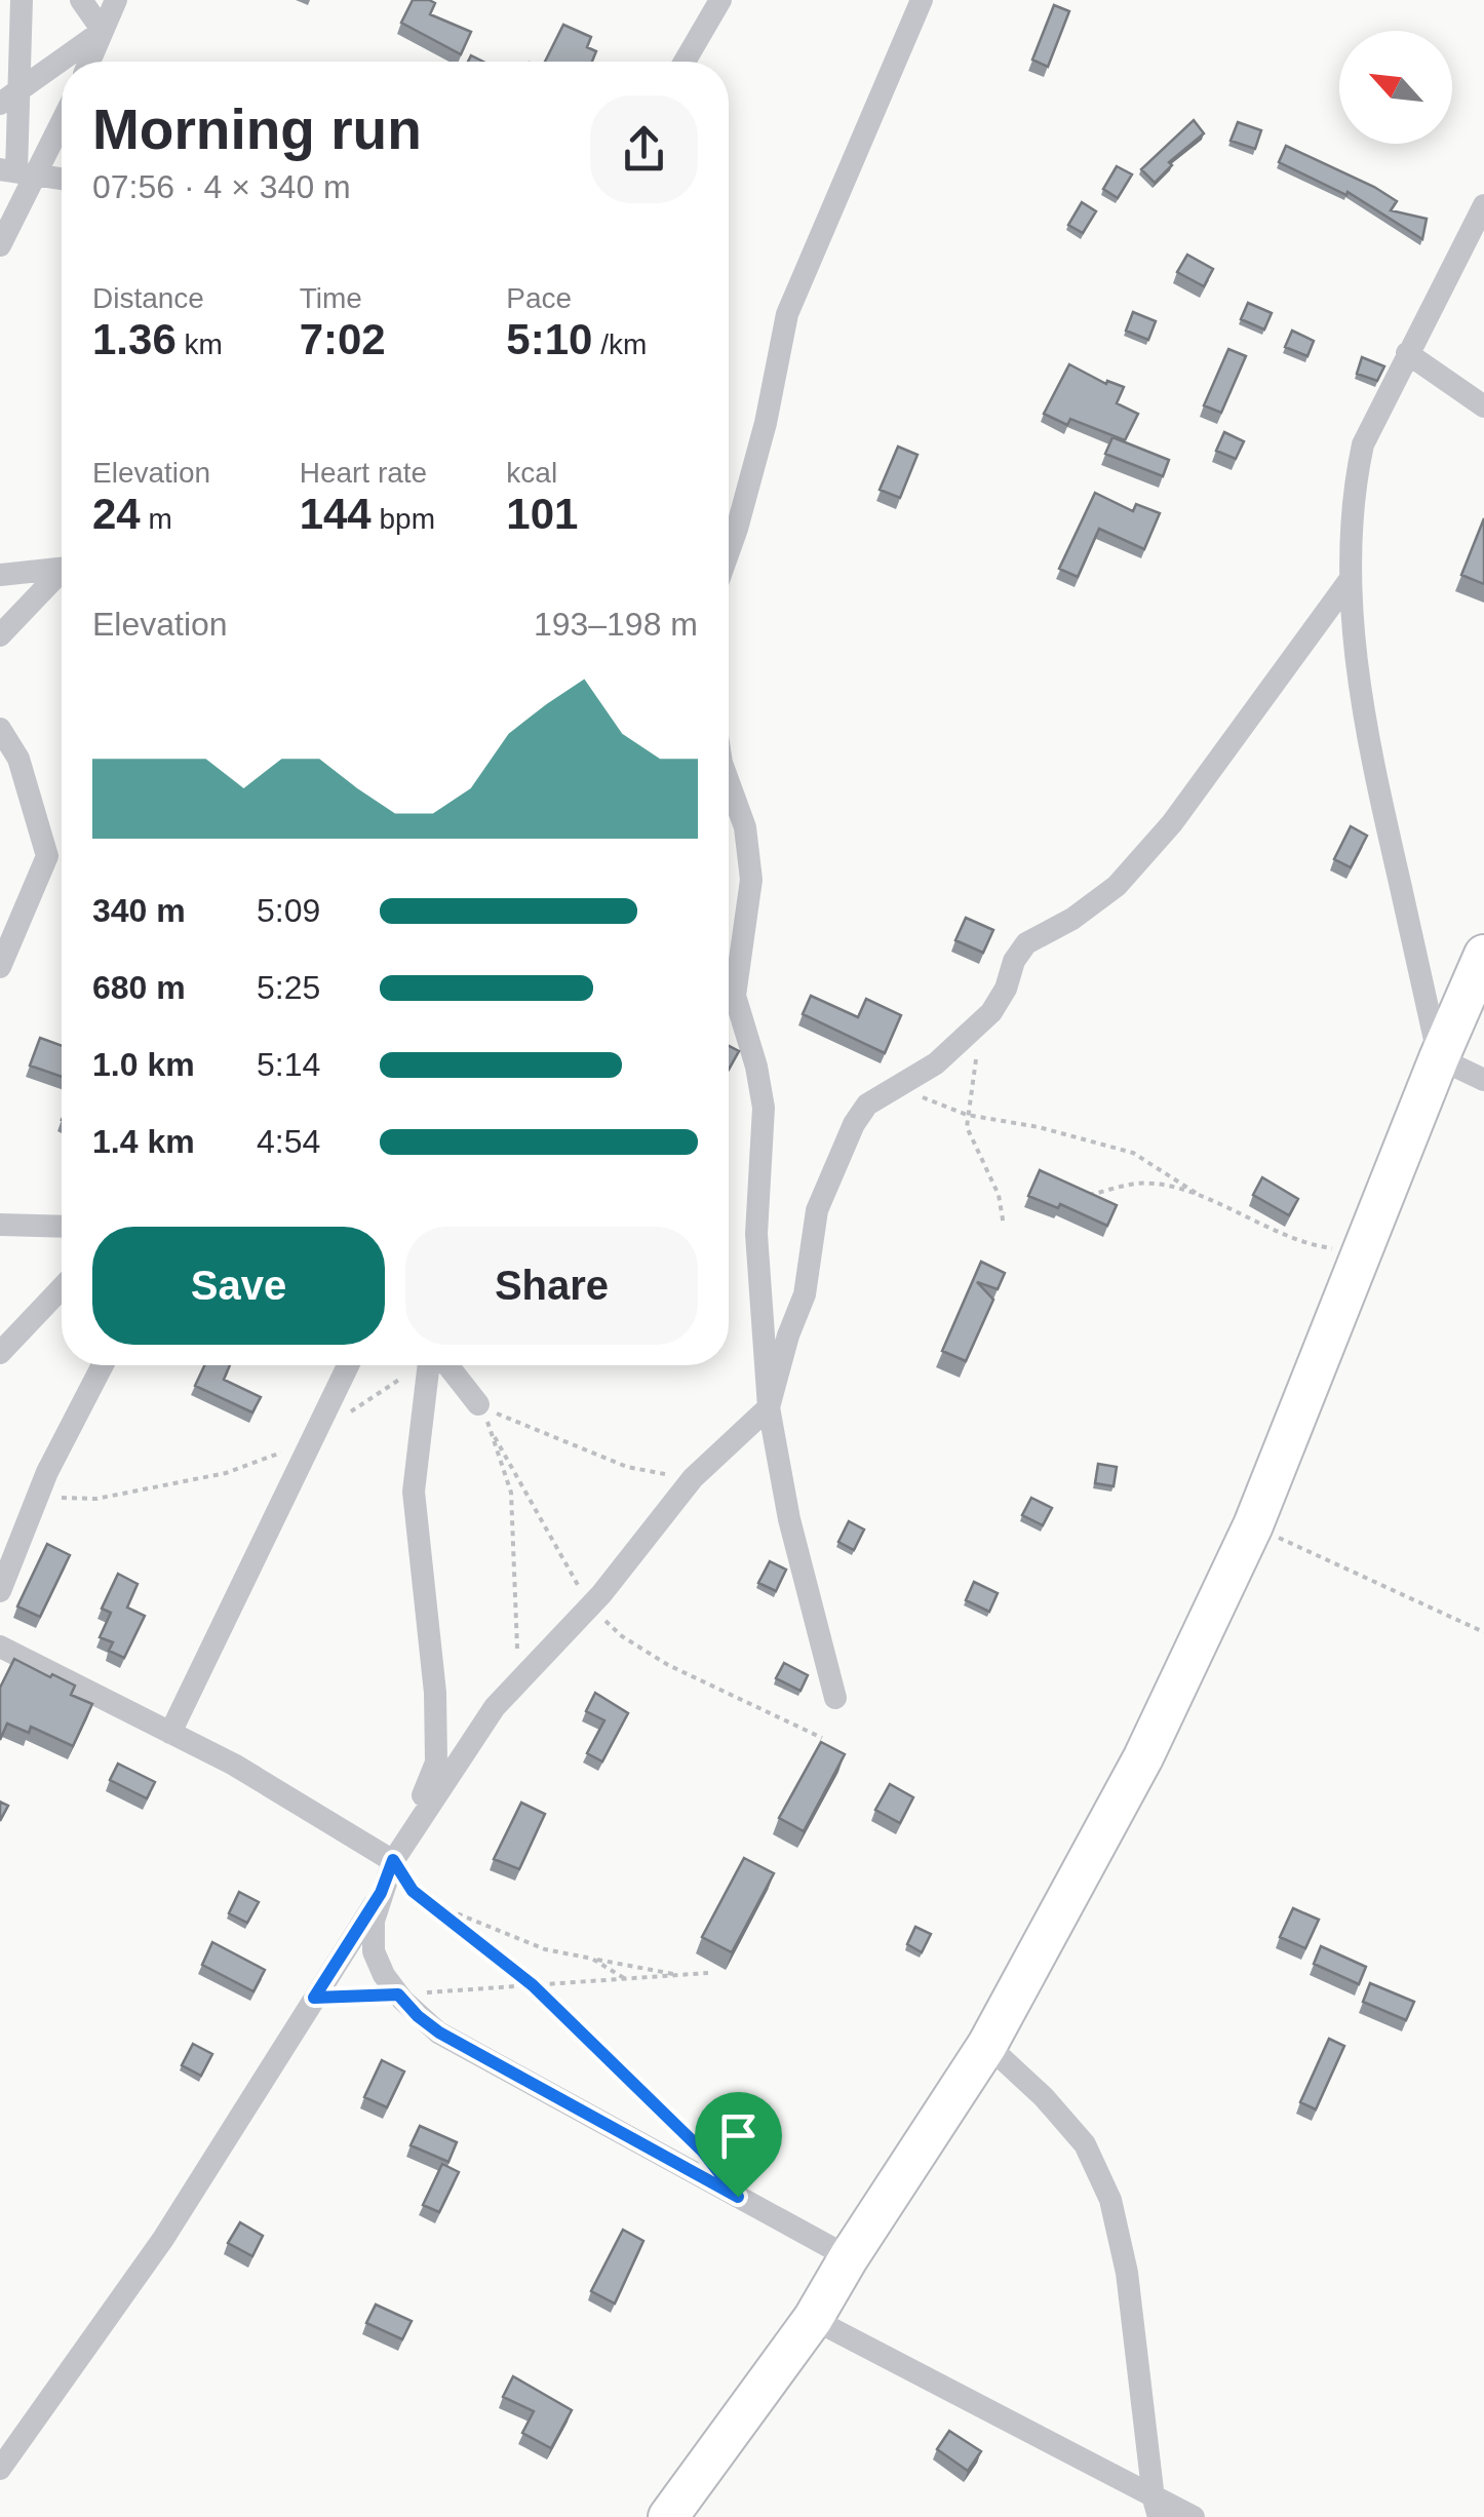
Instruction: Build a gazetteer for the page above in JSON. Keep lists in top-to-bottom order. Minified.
{"north":"top left","page":{"heading":["Morning run","07:56 · 4 × 340 m"],"stats":[["Distance","1.36 km"],["Time","7:02"],["Pace","5:10 /km"],["Elevation","24 m"],["Heart rate","144 bpm"],["kcal","101"]],"chart":["Elevation","193–198 m"],"list":[{"name":"340 m","note":"5:09"},{"name":"680 m","note":"5:25"},{"name":"1.0 km","note":"5:14"},{"name":"1.4 km","note":"4:54"}],"buttons":["Save","Share"]}}
